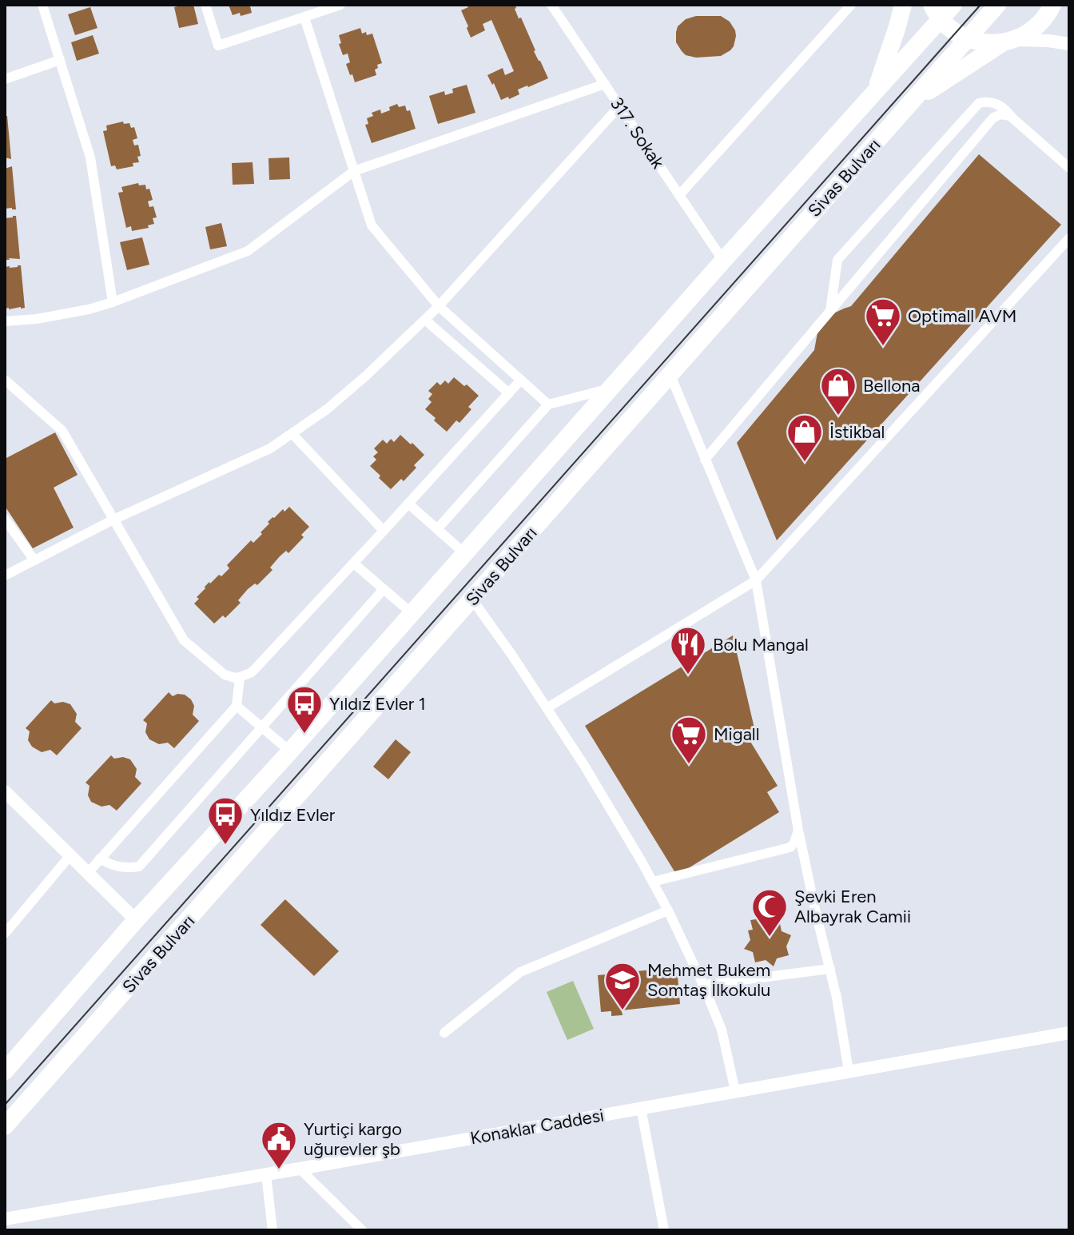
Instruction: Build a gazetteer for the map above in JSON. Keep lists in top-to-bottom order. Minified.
{"streets":{"highway":["Sivas Bulvarı"],"street":["317. Sokak","Konaklar Caddesi"]},"crossings":[["317. Sokak","Sivas Bulvarı"]],"places":{"supermarket":["Optimall AVM","Migall"],"shop":["Bellona","İstikbal"],"restaurant":["Bolu Mangal"],"bus stop":["Yıldız Evler 1","Yıldız Evler"],"mosque":["Şevki Eren Albayrak Camii"],"school or university":["Mehmet Bukem Somtaş İlkokulu"],"public building":["Yurtiçi kargo uğurevler şb"]}}
